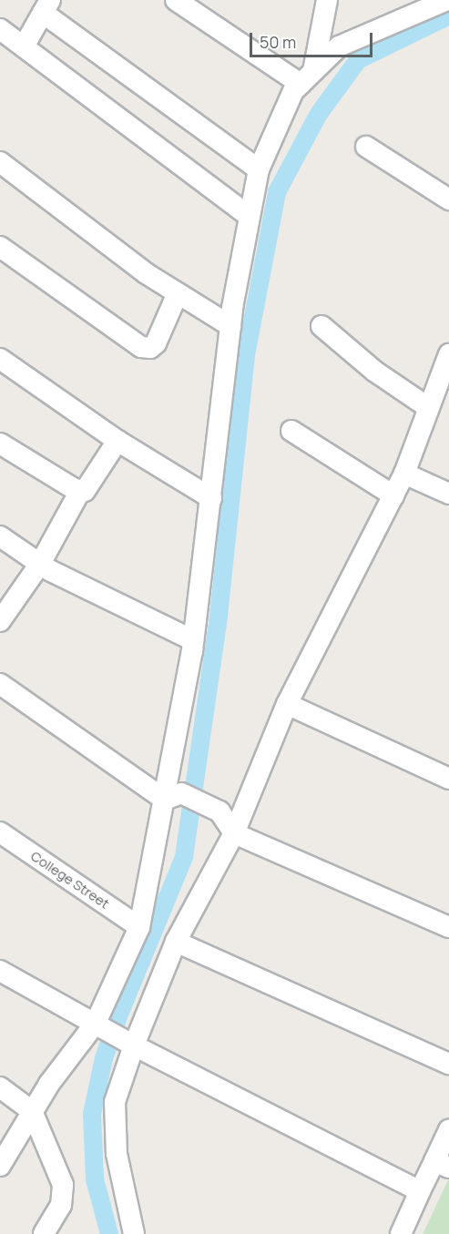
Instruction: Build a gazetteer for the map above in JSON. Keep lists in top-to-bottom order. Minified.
{"streets":{"street":["College Street"]},"scale_bar":"50 m"}
